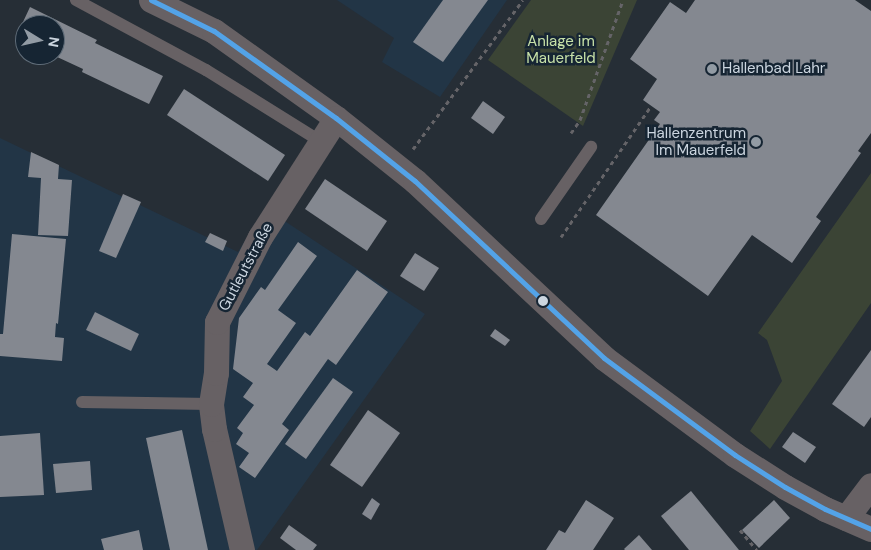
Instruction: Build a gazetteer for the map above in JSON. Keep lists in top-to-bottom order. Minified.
{"streets":{"street":["Gutleutstraße"]},"parks":["Anlage im Mauerfeld"],"places":["Hallenbad Lahr","Hallenzentrum Im Mauerfeld"],"north":"right"}
